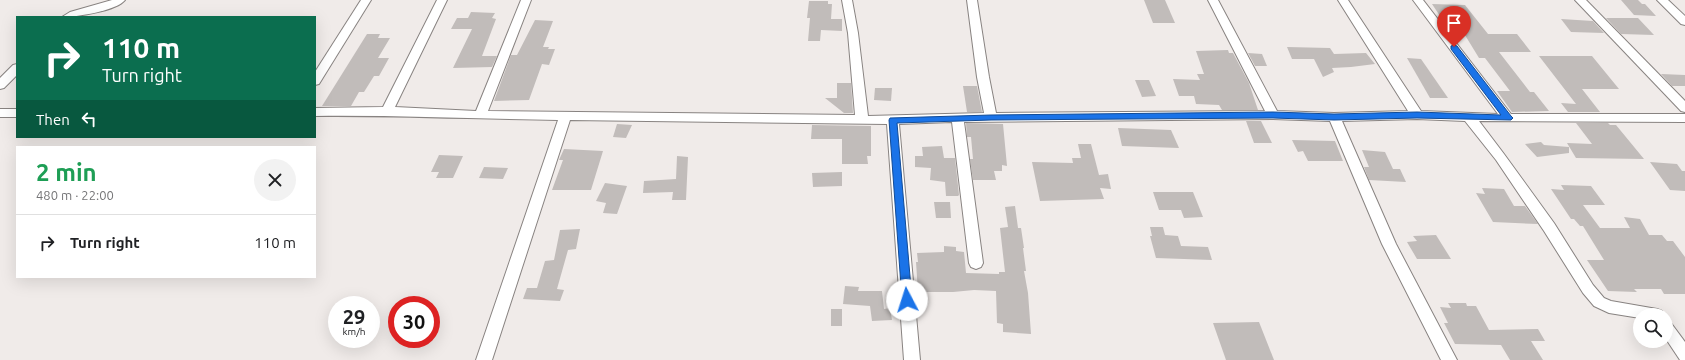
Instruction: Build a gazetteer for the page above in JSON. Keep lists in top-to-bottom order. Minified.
{"page":{"turn":["110 m","Turn right"],"then":"Then","heading":["2 min","480 m · 22:00"],"list":[{"name":"Turn right","value":"110 m"}],"speed":"29 km/h","limit":"30"}}
